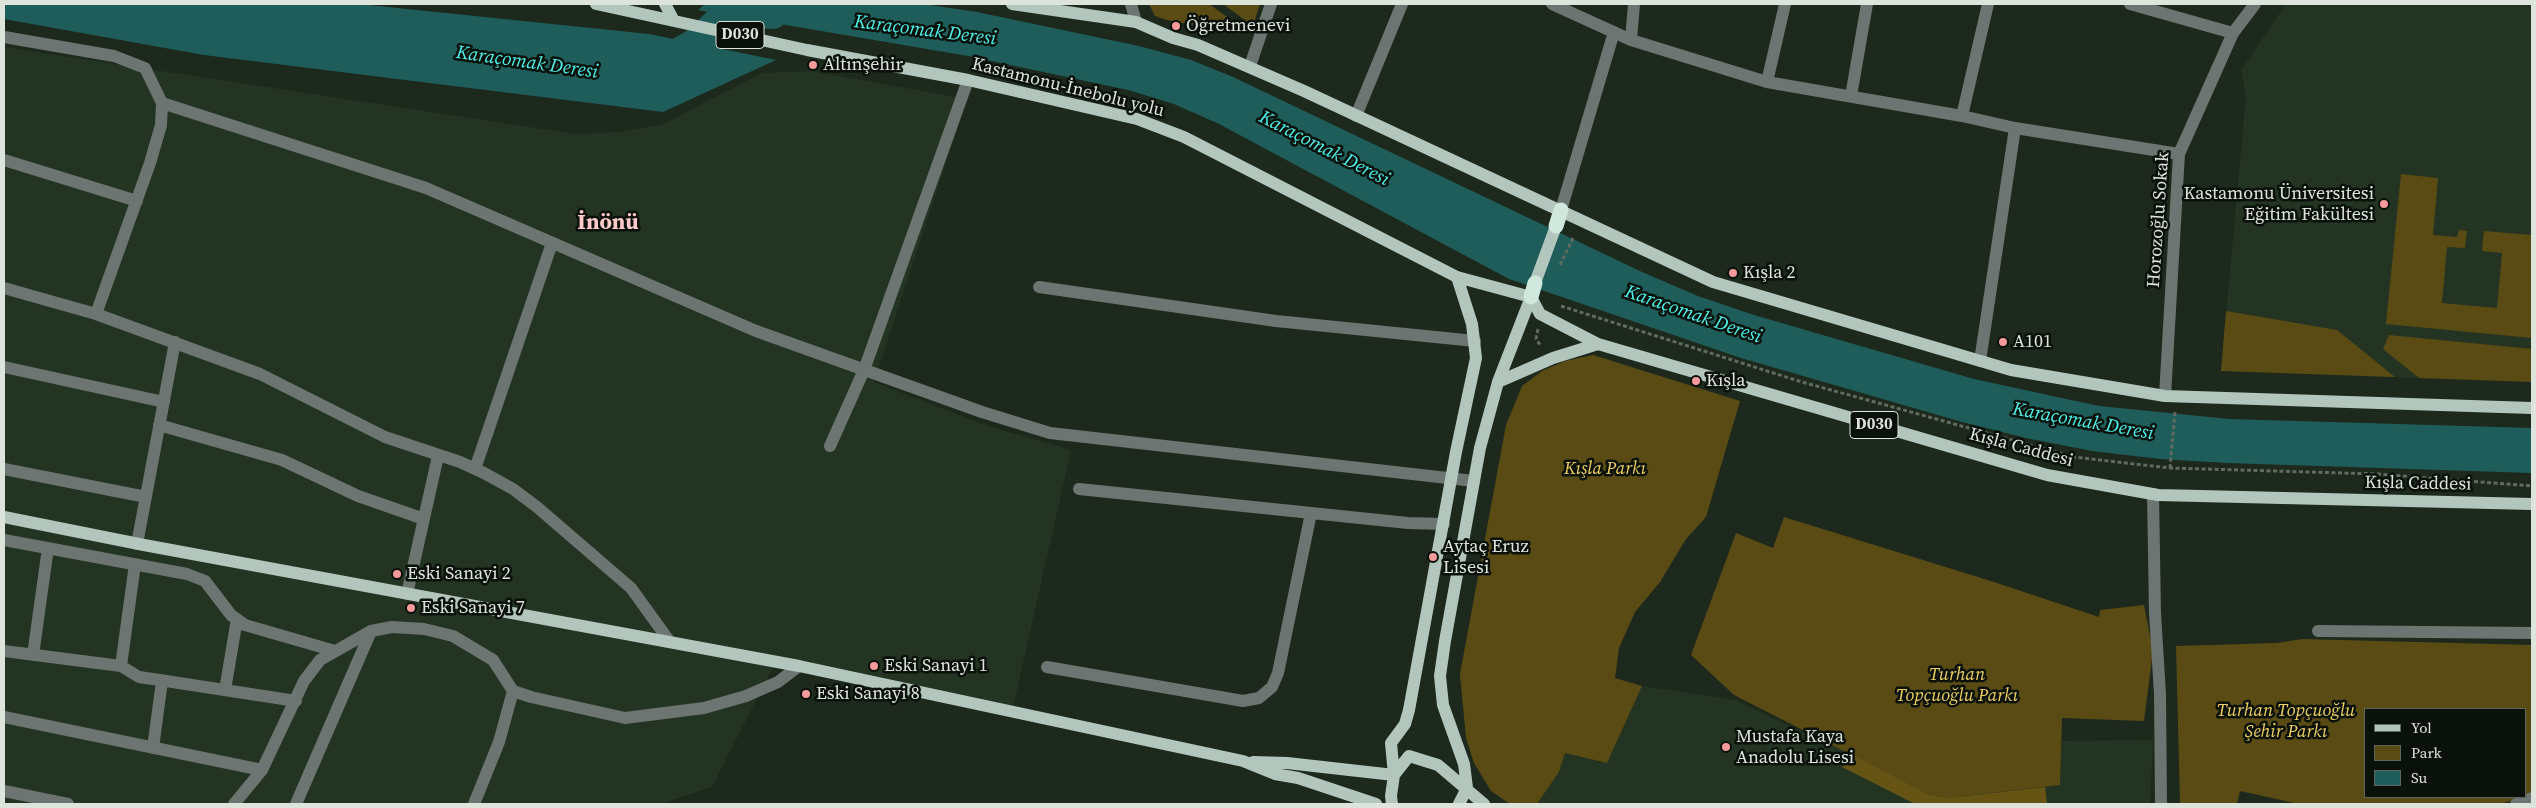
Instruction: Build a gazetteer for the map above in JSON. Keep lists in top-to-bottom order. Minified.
{"streets":{"main road":["D030","Kastamonu-İnebolu yolu","Kışla Caddesi"],"street":["Horozoğlu Sokak"]},"districts":["İnönü"],"water":["Karaçomak Deresi"],"parks":["Kışla Parkı","Turhan Topçuoğlu Parkı","Turhan Topçuoğlu Şehir Parkı"],"places":["Öğretmenevi","Altınşehir","Kastamonu Üniversitesi Eğitim Fakültesi","Kışla 2","A101","Kışla","Aytaç Eruz Lisesi","Eski Sanayi 2","Eski Sanayi 7","Eski Sanayi 1","Eski Sanayi 8","Mustafa Kaya Anadolu Lisesi"],"legend":["Yol","Park","Su"]}
